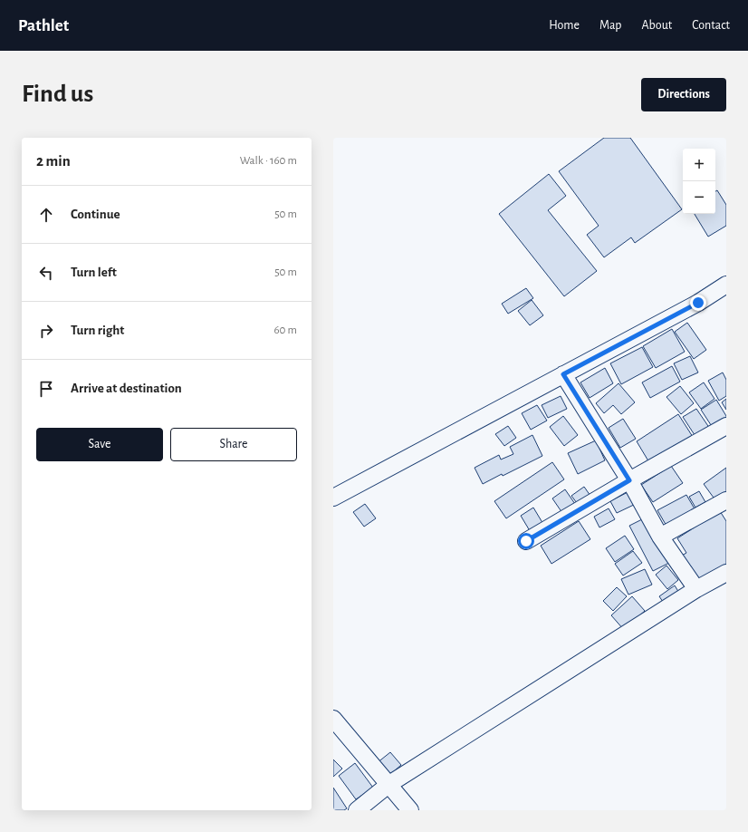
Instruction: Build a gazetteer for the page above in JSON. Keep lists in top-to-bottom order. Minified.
{"page":{"header":"Pathlet","nav":["Home","Map","About","Contact"],"buttons":["Directions",["Save","Share"]],"title":"Find us","heading":["2 min","Walk · 160 m"],"map_buttons":["+","−"],"list":[["Continue","50 m"],["Turn left","50 m"],["Turn right","60 m"],"Arrive at destination"]}}
